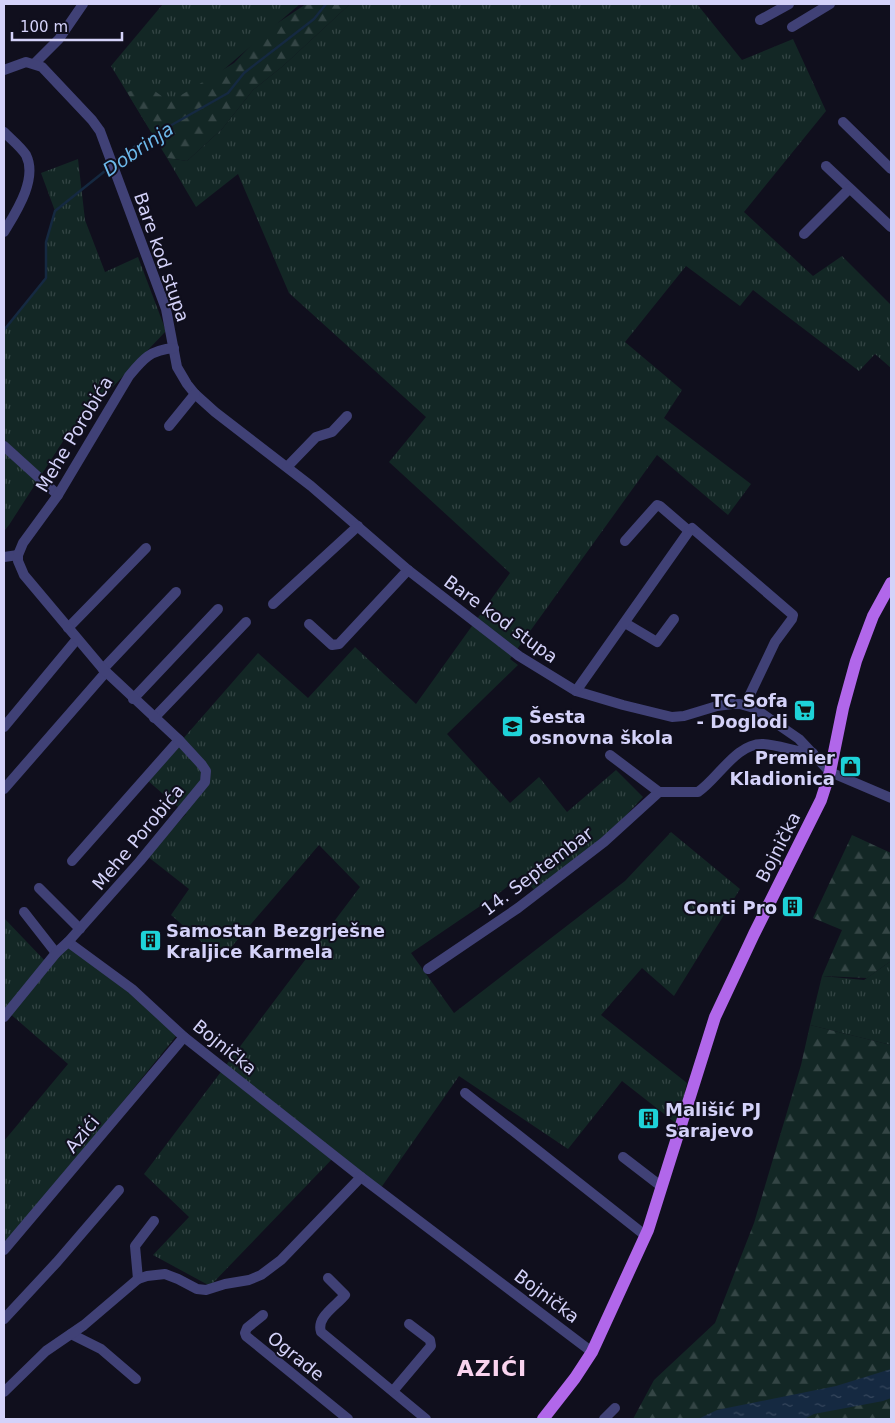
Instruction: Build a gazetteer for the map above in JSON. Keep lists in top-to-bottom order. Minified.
{"streets":{"main road":["Bojnička"],"street":["Bare kod stupa","Mehe Porobića","14. Septembar","Azići","Ograde"]},"crossings":[["Bare kod stupa","Mehe Porobića"],["Bare kod stupa","Bojnička"],["Mehe Porobića","Bojnička"],["Bojnička","Azići"]],"districts":["AZIĆI"],"water":["Dobrinja"],"places":{"supermarket":["TC Sofa - Doglodi"],"school or university":["Šesta osnovna škola"],"shop":["Premier Kladionica"],"building":["Conti Pro","Samostan Bezgrješne Kraljice Karmela","Mališić PJ Sarajevo"]},"scale_bar":"100 m"}
